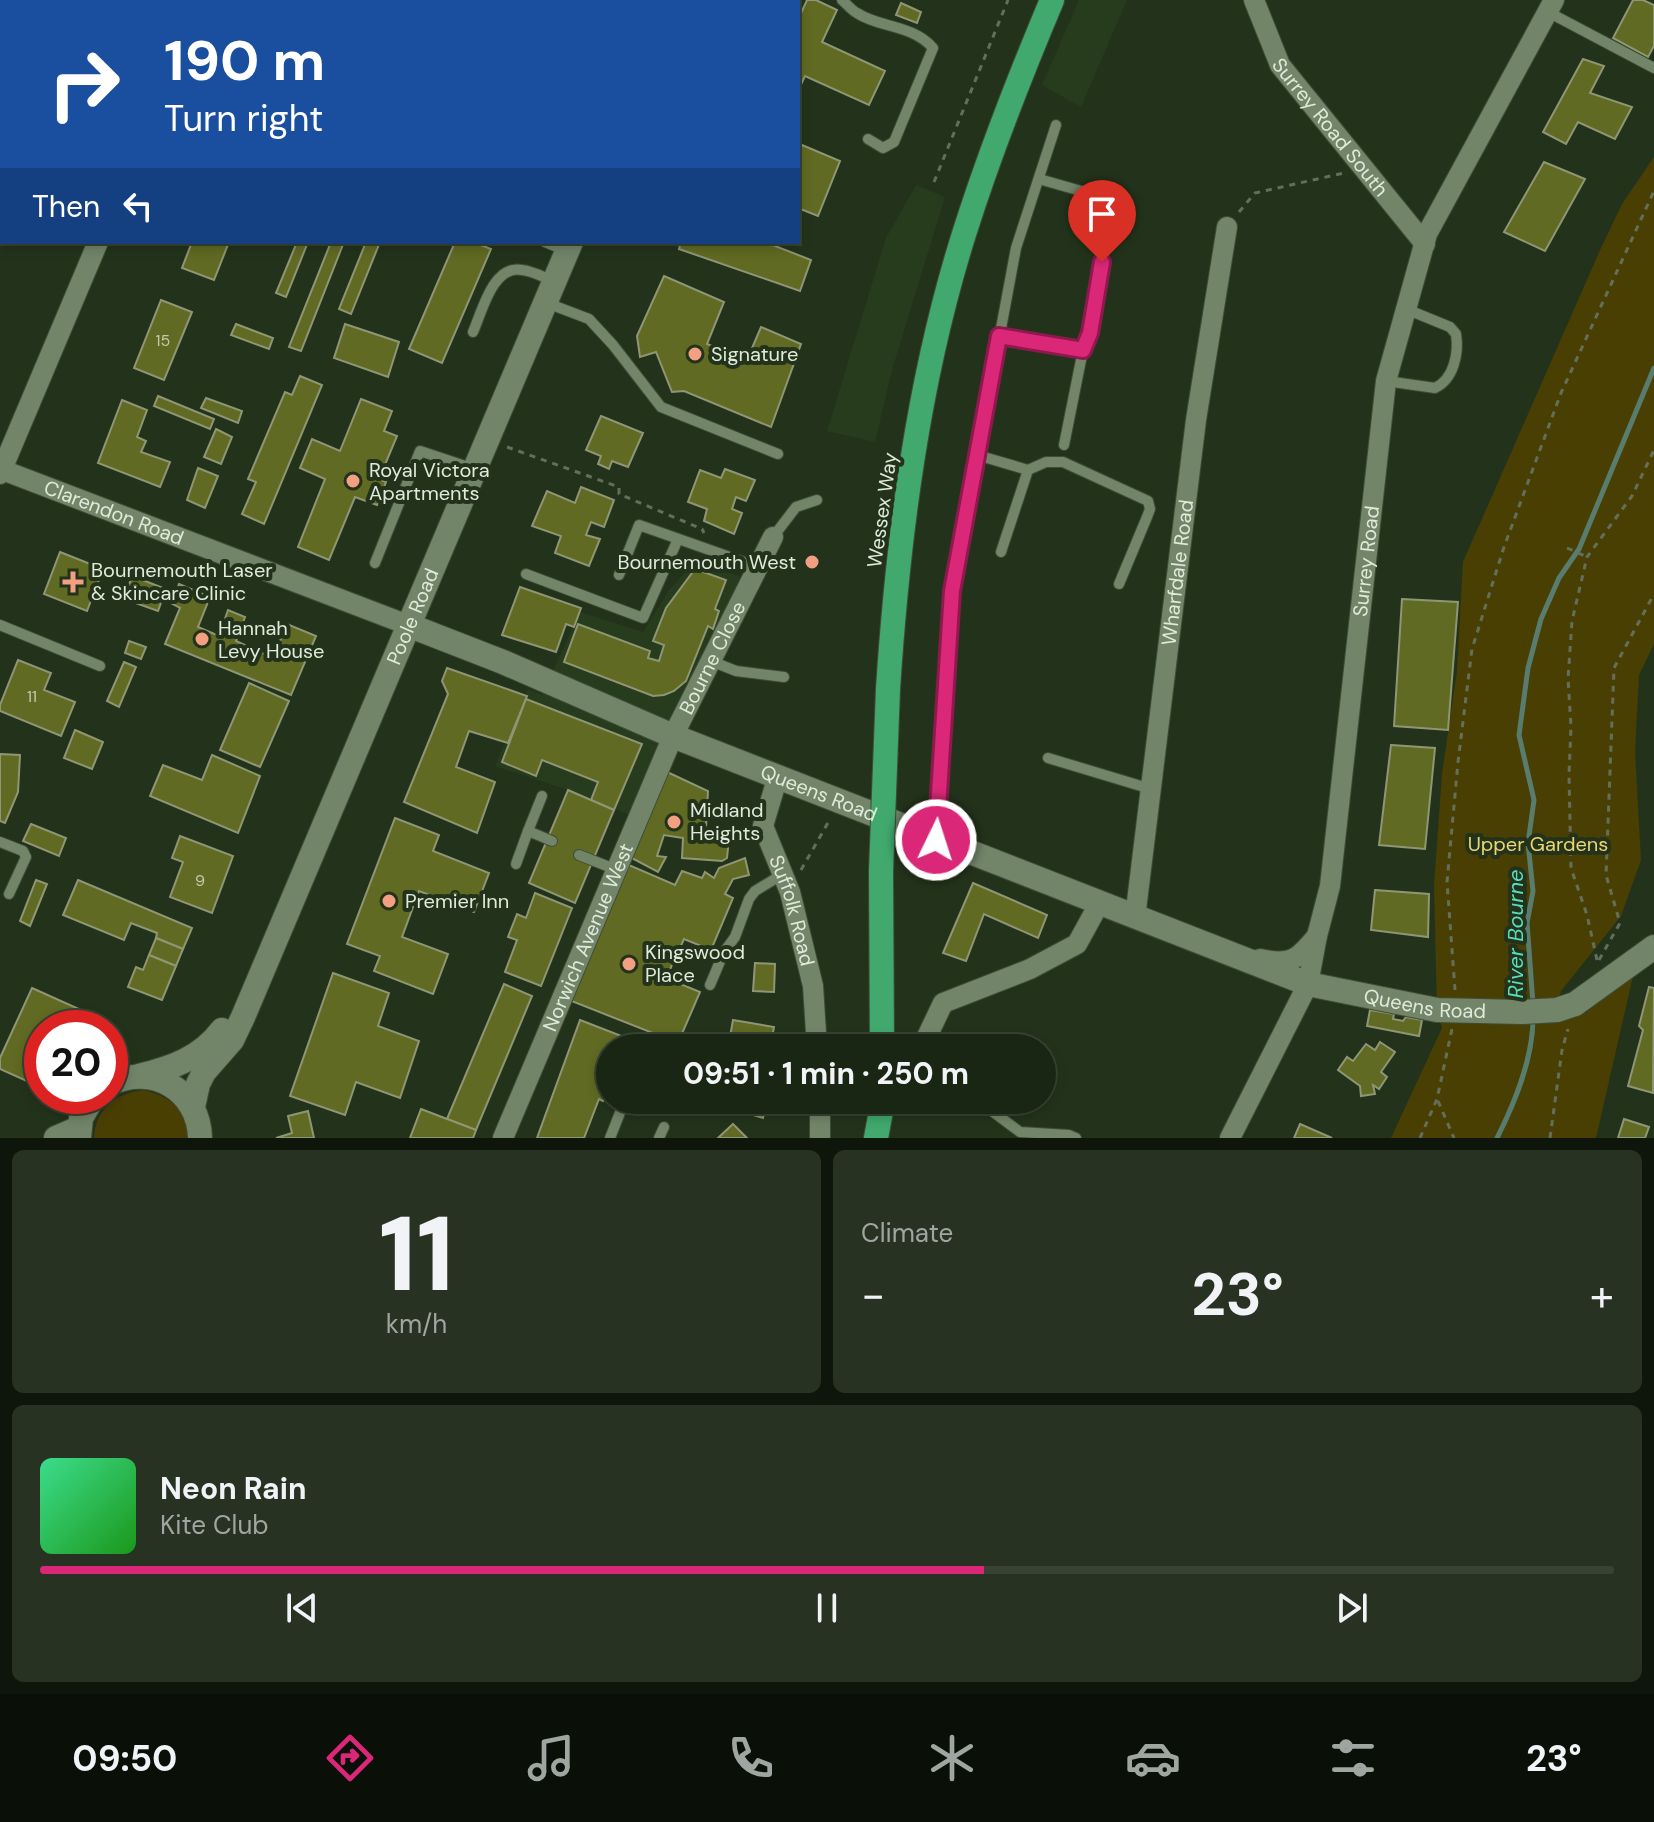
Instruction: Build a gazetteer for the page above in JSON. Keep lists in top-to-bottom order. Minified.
{"streets":{"highway":["Wessex Way"],"street":["Surrey Road South","Clarendon Road","Surrey Road","Wharfdale Road","Poole Road","Bourne Close","Queens Road","Suffolk Road","Norwich Avenue West"]},"crossings":[["Surrey Road South","Surrey Road"],["Clarendon Road","Poole Road"],["Clarendon Road","Queens Road"],["Surrey Road","Queens Road"],["Wharfdale Road","Queens Road"],["Poole Road","Queens Road"],["Bourne Close","Queens Road"],["Bourne Close","Norwich Avenue West"],["Queens Road","Suffolk Road"],["Queens Road","Norwich Avenue West"]],"water":["River Bourne"],"parks":["Upper Gardens"],"places":{"other":["Signature","Royal Victora Apartments","Bournemouth West","Hannah Levy House","Midland Heights","Premier Inn","Kingswood Place"],"health":["Bournemouth Laser & Skincare Clinic"]},"house_numbers":["15","11","9"],"page":{"turn":["190 m","Turn right"],"then":"Then","limit":"20","trip":"09:51 · 1 min · 250 m","tile":[["11","km/h"],"Climate"],"heat":["−","23°","+"],"song":["Neon Rain","Kite Club"],"tabs":["09:50","23°"]}}
